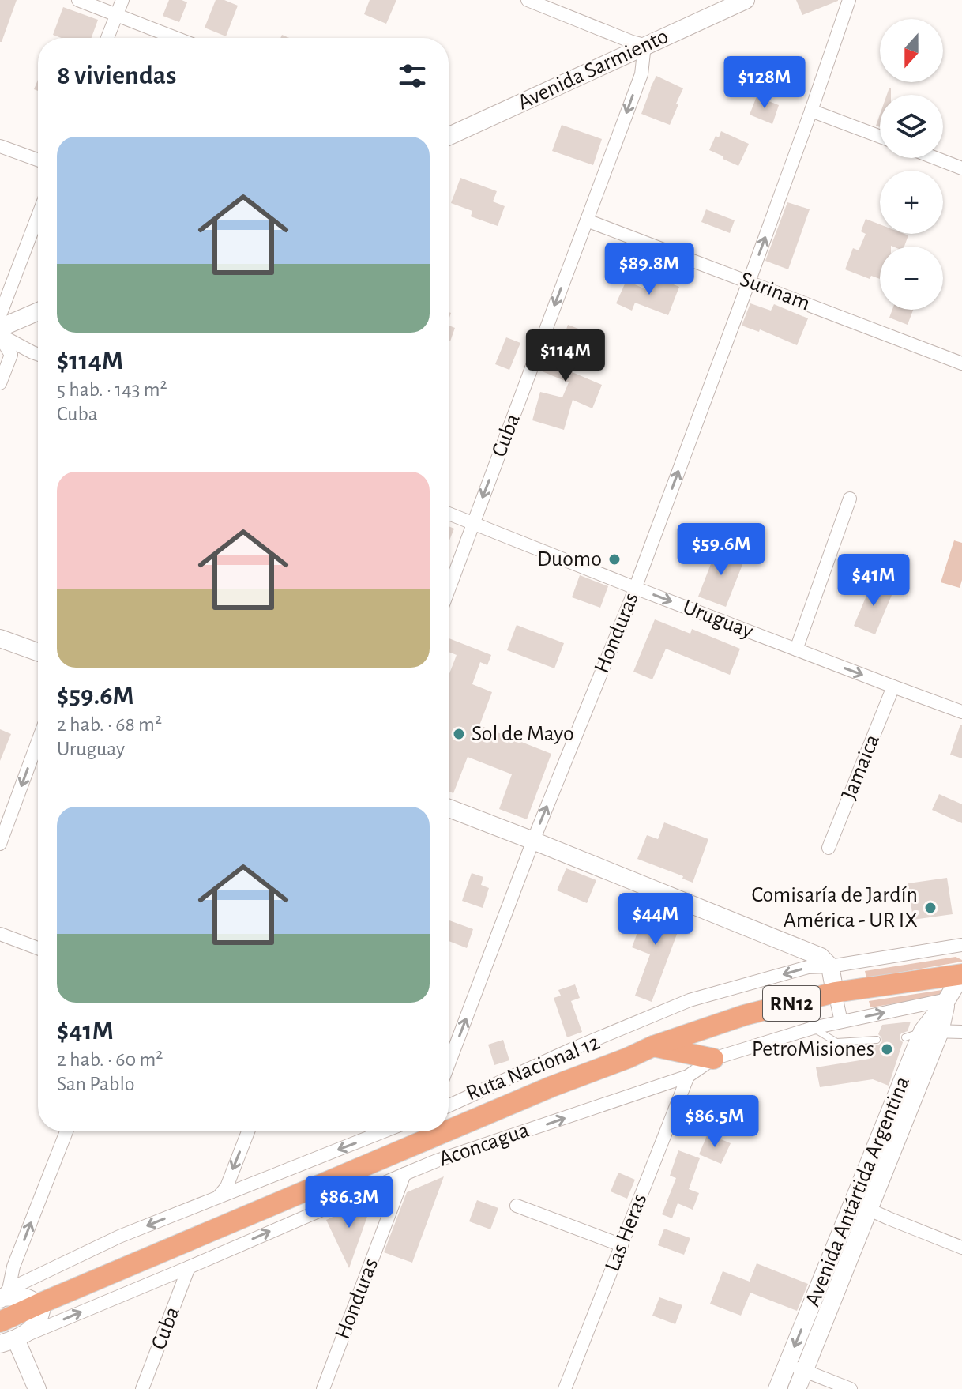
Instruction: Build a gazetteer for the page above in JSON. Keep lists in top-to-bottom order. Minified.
{"streets":{"highway":["RN12","Ruta Nacional 12"],"main road":["Avenida Sarmiento","Avenida Antártida Argentina"],"street":["Surinam","Cuba","Uruguay","Honduras","Jamaica","Aconcagua","Las Heras"]},"crossings":[["Avenida Sarmiento","Cuba"],["Surinam","Cuba"],["Surinam","Honduras"],["Cuba","Uruguay"],["Cuba","Aconcagua"],["Uruguay","Honduras"],["Uruguay","Jamaica"],["Honduras","Aconcagua"],["Ruta Nacional 12","Avenida Antártida Argentina"],["Aconcagua","Avenida Antártida Argentina"],["Aconcagua","Las Heras"]],"one_way":["Cuba","Uruguay","Honduras"],"places":["Duomo","Sol de Mayo","Comisaría de Jardín América - UR IX","PetroMisiones"],"north":"bottom","page":{"map_buttons":["+","−"],"heading":"8 viviendas","price":["$128M","$89.8M","$114M","$59.6M","$41M","$44M","$86.5M","$86.3M"],"list":[{"name":"$114M","note":"5 hab. · 143 m² · Cuba"},{"name":"$59.6M","note":"2 hab. · 68 m² · Uruguay"},{"name":"$41M","note":"2 hab. · 60 m² · San Pablo"}]}}
